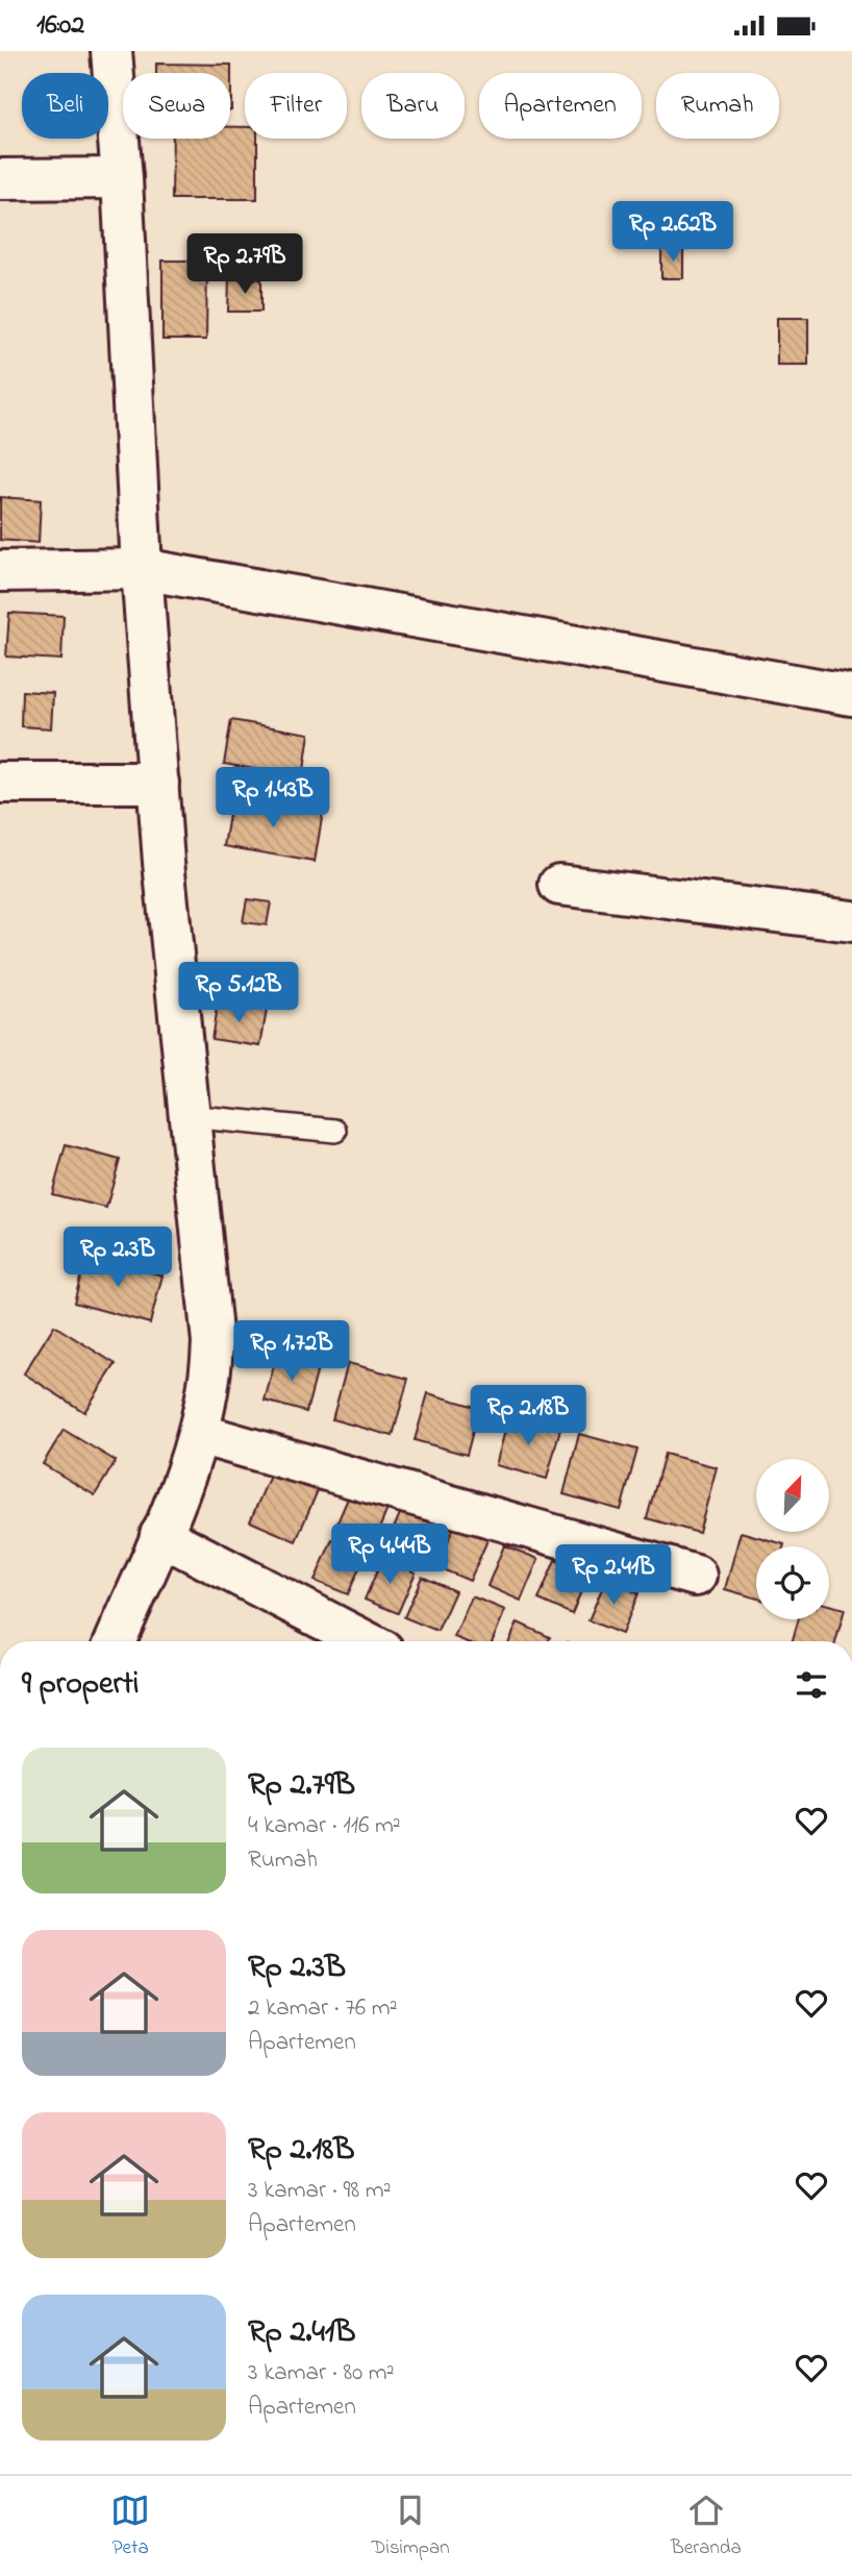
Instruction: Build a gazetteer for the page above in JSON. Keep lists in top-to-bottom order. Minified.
{"north":"top right","page":{"status":"16:02","chip":["Beli","Sewa","Filter","Baru","Apartemen","Rumah"],"price":["Rp 2.62B","Rp 2.79B","Rp 1.43B","Rp 5.12B","Rp 2.3B","Rp 1.72B","Rp 2.18B","Rp 4.44B","Rp 2.41B"],"heading":"9 properti","list":[{"name":"Rp 2.79B","note":"4 kamar · 116 m² · Rumah"},{"name":"Rp 2.3B","note":"2 kamar · 76 m² · Apartemen"},{"name":"Rp 2.18B","note":"3 kamar · 98 m² · Apartemen"},{"name":"Rp 2.41B","note":"3 kamar · 80 m² · Apartemen"}],"tabs":["Peta","Disimpan","Beranda"]}}
